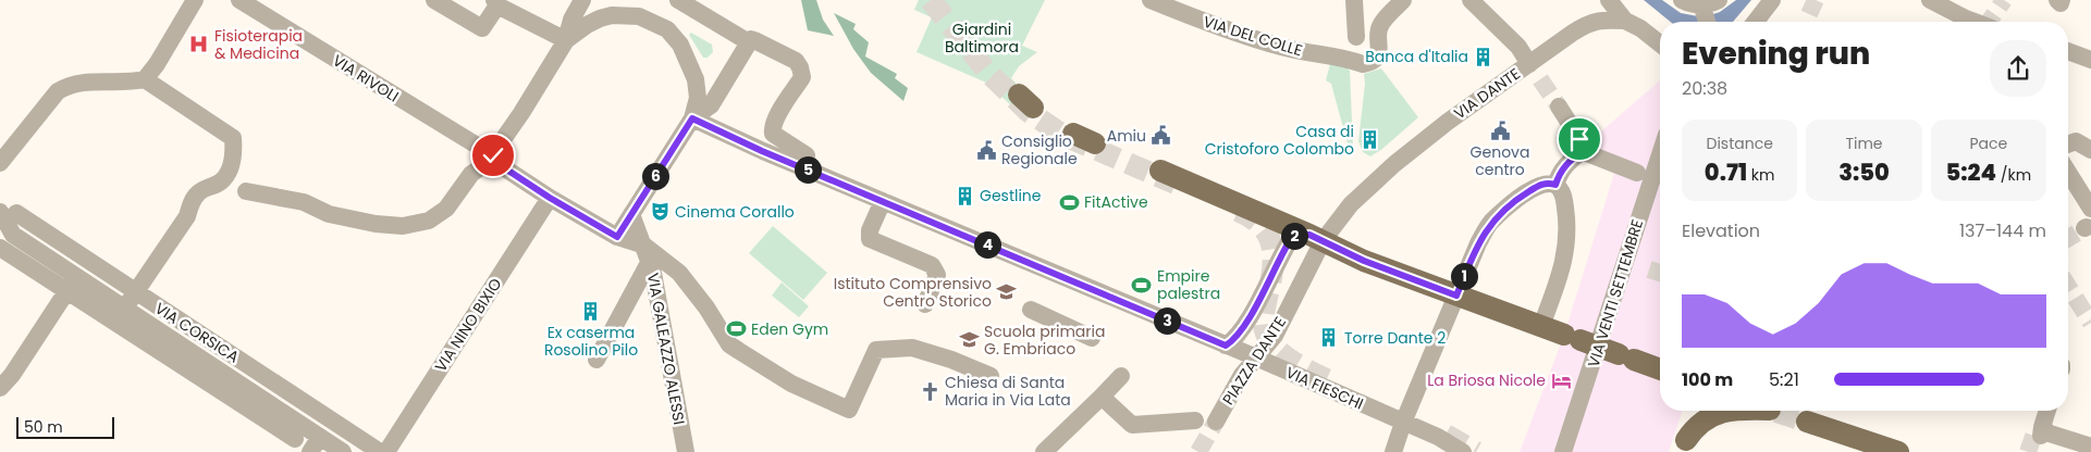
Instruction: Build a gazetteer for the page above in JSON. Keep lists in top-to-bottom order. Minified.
{"streets":{"street":["VIA DEL COLLE","VIA RIVOLI","VIA DANTE","VIA VENTI SETTEMBRE","VIA NINO BIXIO","VIA CORSICA","VIA GALEAZZO ALESSI","PIAZZA DANTE","VIA FIESCHI"]},"crossings":[["VIA RIVOLI","VIA NINO BIXIO"],["VIA RIVOLI","VIA GALEAZZO ALESSI"],["VIA DANTE","PIAZZA DANTE"],["PIAZZA DANTE","VIA FIESCHI"]],"parks":["Giardini Baltimora"],"places":{"hospital":["Fisioterapia & Medicina"],"building":["Banca d'Italia","Casa di Cristoforo Colombo","Gestline","Ex caserma Rosolino Pilo","Torre Dante 2"],"public building":["Genova centro","Amiu","Consiglio Regionale"],"sports":["FitActive","Empire palestra","Eden Gym"],"theatre":["Cinema Corallo"],"school or university":["Istituto Comprensivo Centro Storico","Scuola primaria G. Embriaco"],"hotel":["La Briosa Nicole"],"church":["Chiesa di Santa Maria in Via Lata"]},"scale_bar":"50 m","page":{"heading":["Evening run","20:38"],"stats":[["Distance","0.71 km"],["Time","3:50"],["Pace","5:24 /km"]],"pins":["5","6","2","4","1","3"],"chart":["Elevation","137–144 m"],"list":[{"name":"100 m","note":"5:21"}],"scale":"50 m"}}
